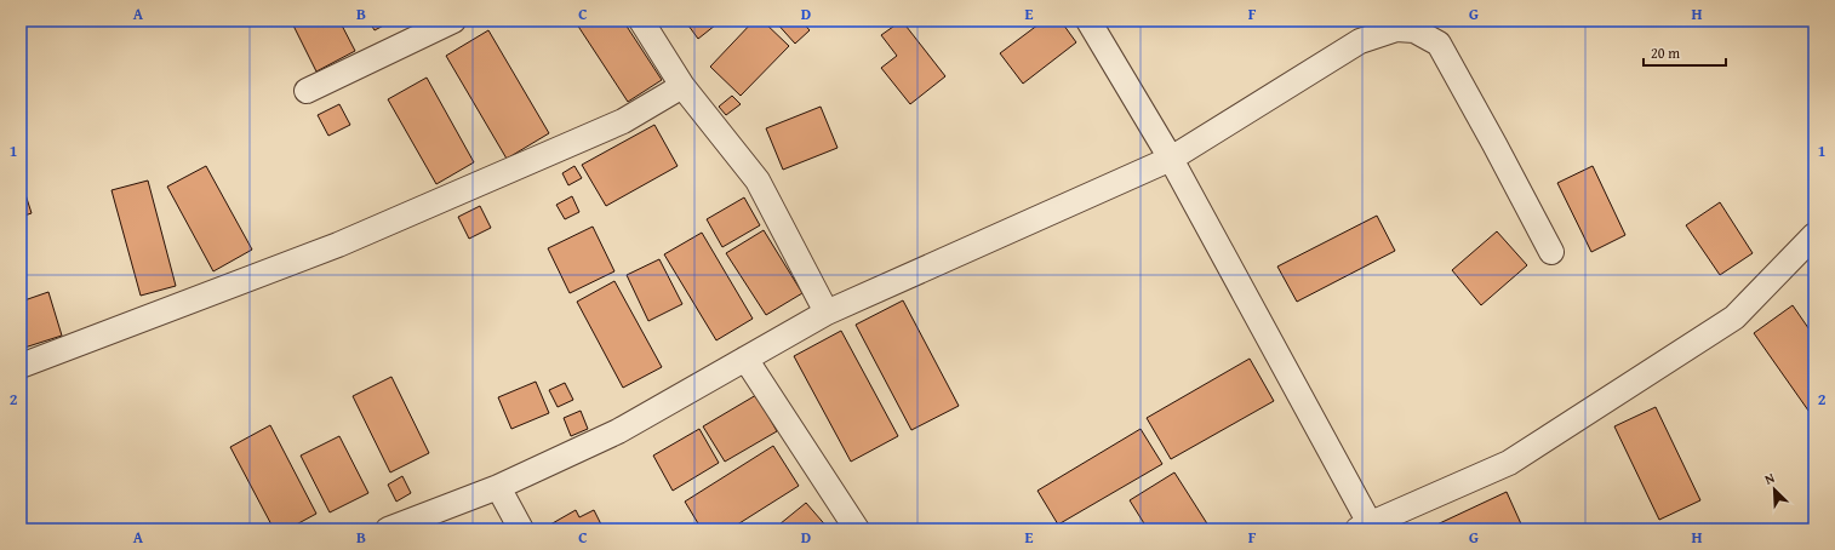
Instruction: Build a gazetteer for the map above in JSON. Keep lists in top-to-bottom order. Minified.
{"scale_bar":"20 m","north":"top left","grid":{"columns":["A","B","C","D","E","F","G","H"],"rows":["1","2"]}}
